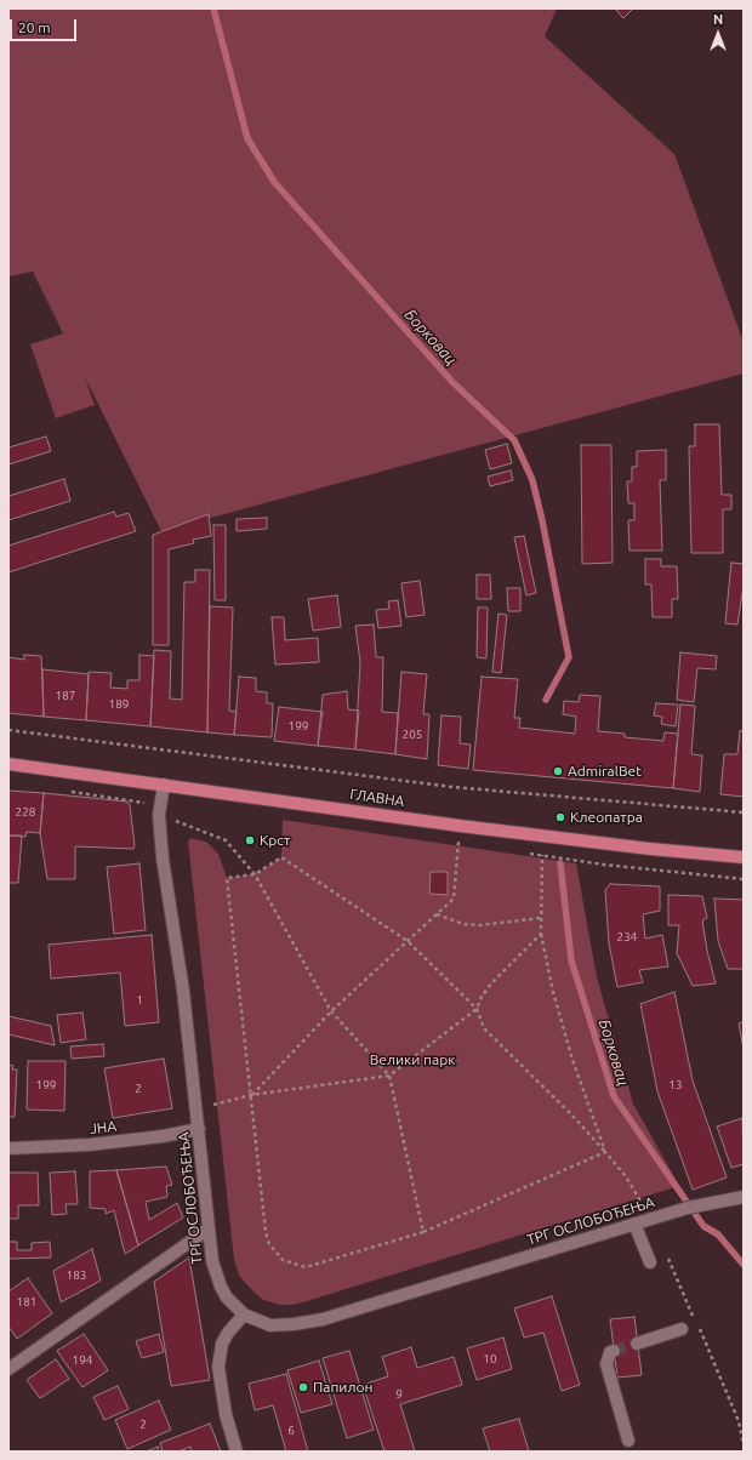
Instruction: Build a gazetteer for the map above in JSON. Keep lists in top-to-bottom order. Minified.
{"streets":{"main road":["ГЛАВНА"],"street":["ЈНА","ТРГ ОСЛОБОЂЕЊА"]},"crossings":[["ГЛАВНА","ТРГ ОСЛОБОЂЕЊА"],["ЈНА","ТРГ ОСЛОБОЂЕЊА"]],"water":["Борковац"],"parks":["Велики парк"],"places":["AdmiralBet","Клеопатра","Крст","Папилон"],"house_numbers":["187","189","199","205","228","234","1","199","13","2","183","181","10","194","9","2","6"],"scale_bar":"20 m","north":"top"}
